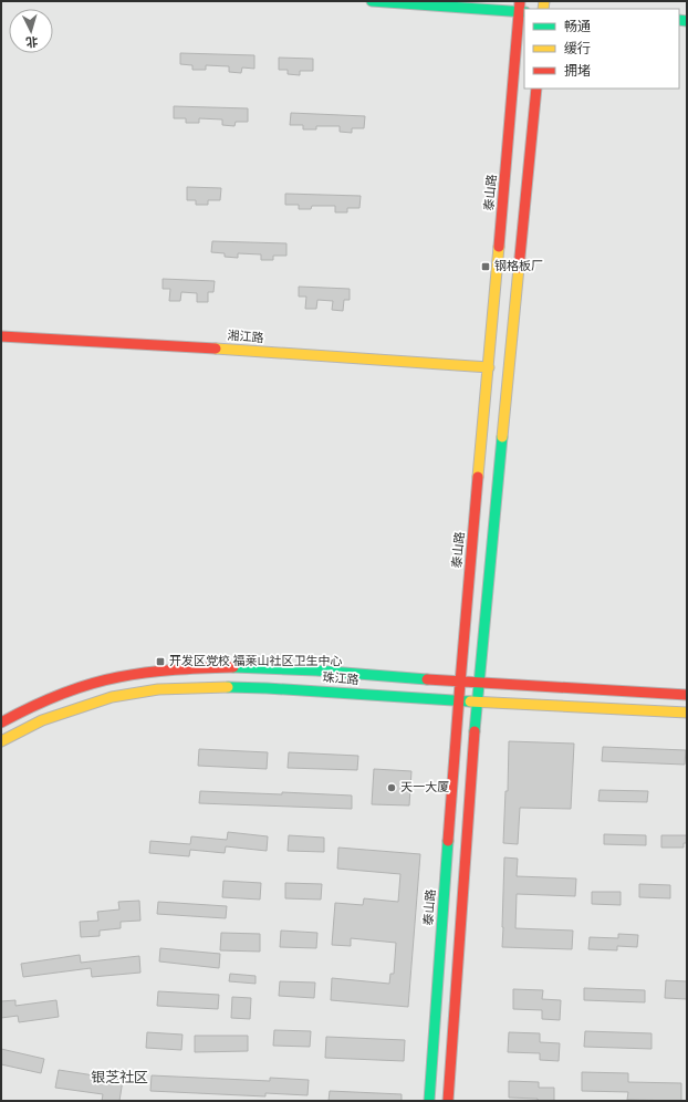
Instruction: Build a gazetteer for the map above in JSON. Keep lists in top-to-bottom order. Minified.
{"streets":{"main road":["泰山路","湘江路","珠江路"]},"crossings":[["泰山路","湘江路"],["泰山路","珠江路"]],"districts":["银芝社区"],"places":{"transit":["钢格板厂","开发区党校 福莱山社区卫生中心"],"other":["天一大厦"]},"legend":["畅通","缓行","拥堵"],"north":"bottom"}
